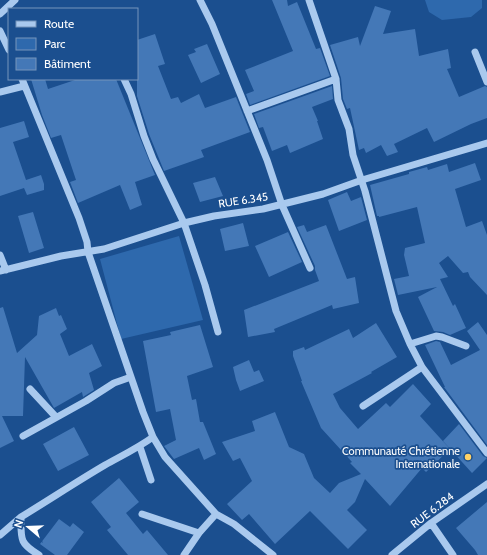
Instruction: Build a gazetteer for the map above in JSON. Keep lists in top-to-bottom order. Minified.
{"streets":{"street":["RUE 6.345","RUE 6.284"]},"places":["Communauté Chrétienne Internationale"],"legend":["Route","Parc","Bâtiment"],"north":"left"}
